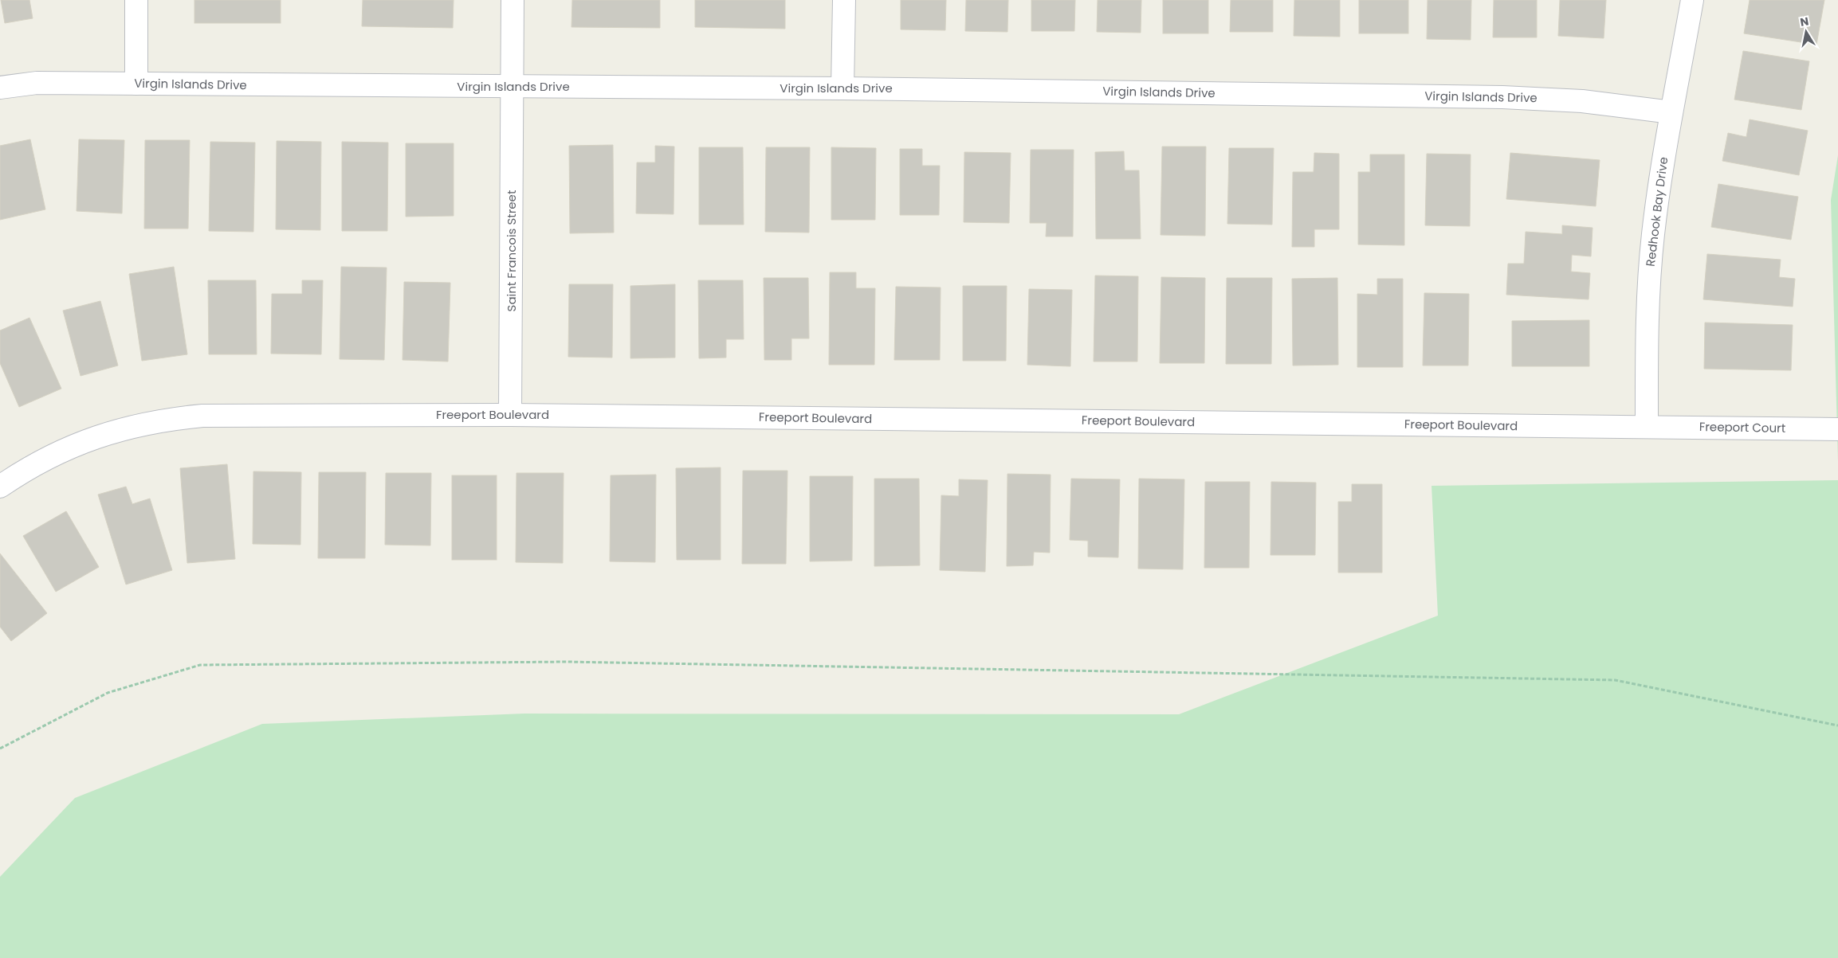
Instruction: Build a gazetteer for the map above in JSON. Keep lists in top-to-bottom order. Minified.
{"streets":{"street":["Virgin Islands Drive","Redhook Bay Drive","Saint Francois Street","Freeport Boulevard","Freeport Court"]},"crossings":[["Virgin Islands Drive","Redhook Bay Drive"],["Virgin Islands Drive","Saint Francois Street"],["Redhook Bay Drive","Freeport Boulevard"],["Redhook Bay Drive","Freeport Court"],["Saint Francois Street","Freeport Boulevard"],["Freeport Boulevard","Freeport Court"]],"north":"top"}
